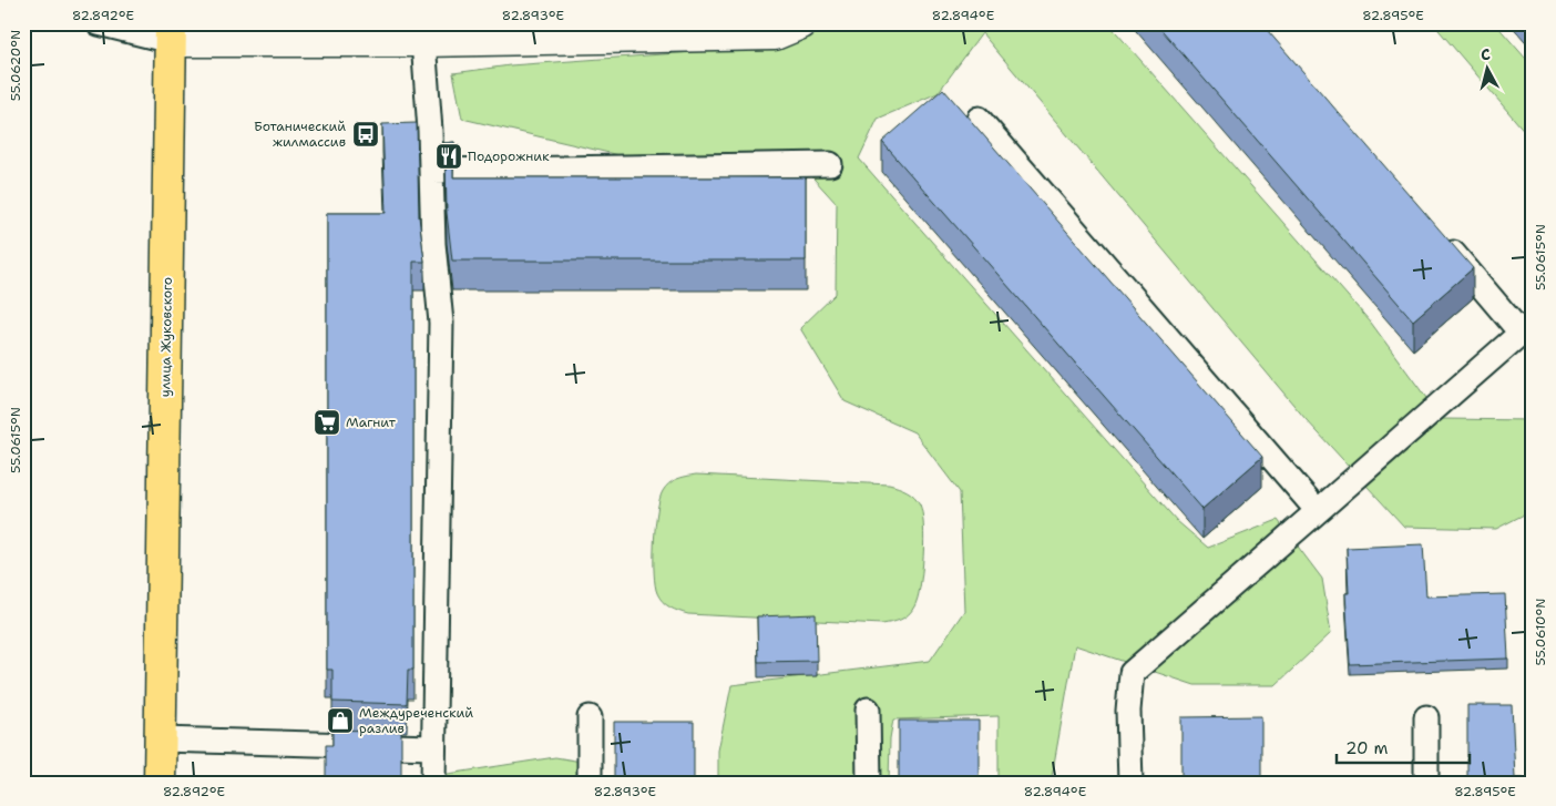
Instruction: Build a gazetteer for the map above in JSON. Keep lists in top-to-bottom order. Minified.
{"streets":{"main road":["улица Жуковского"]},"places":{"bus stop":["Ботанический жилмассив"],"restaurant":["Подорожник"],"supermarket":["Магнит"],"shop":["Междуреченский разлив"]},"scale_bar":"20 m","north":"top","coordinates":["82.892°E","82.893°E","82.894°E","82.895°E","55.0620°N","55.0615°N","55.0610°N"]}
